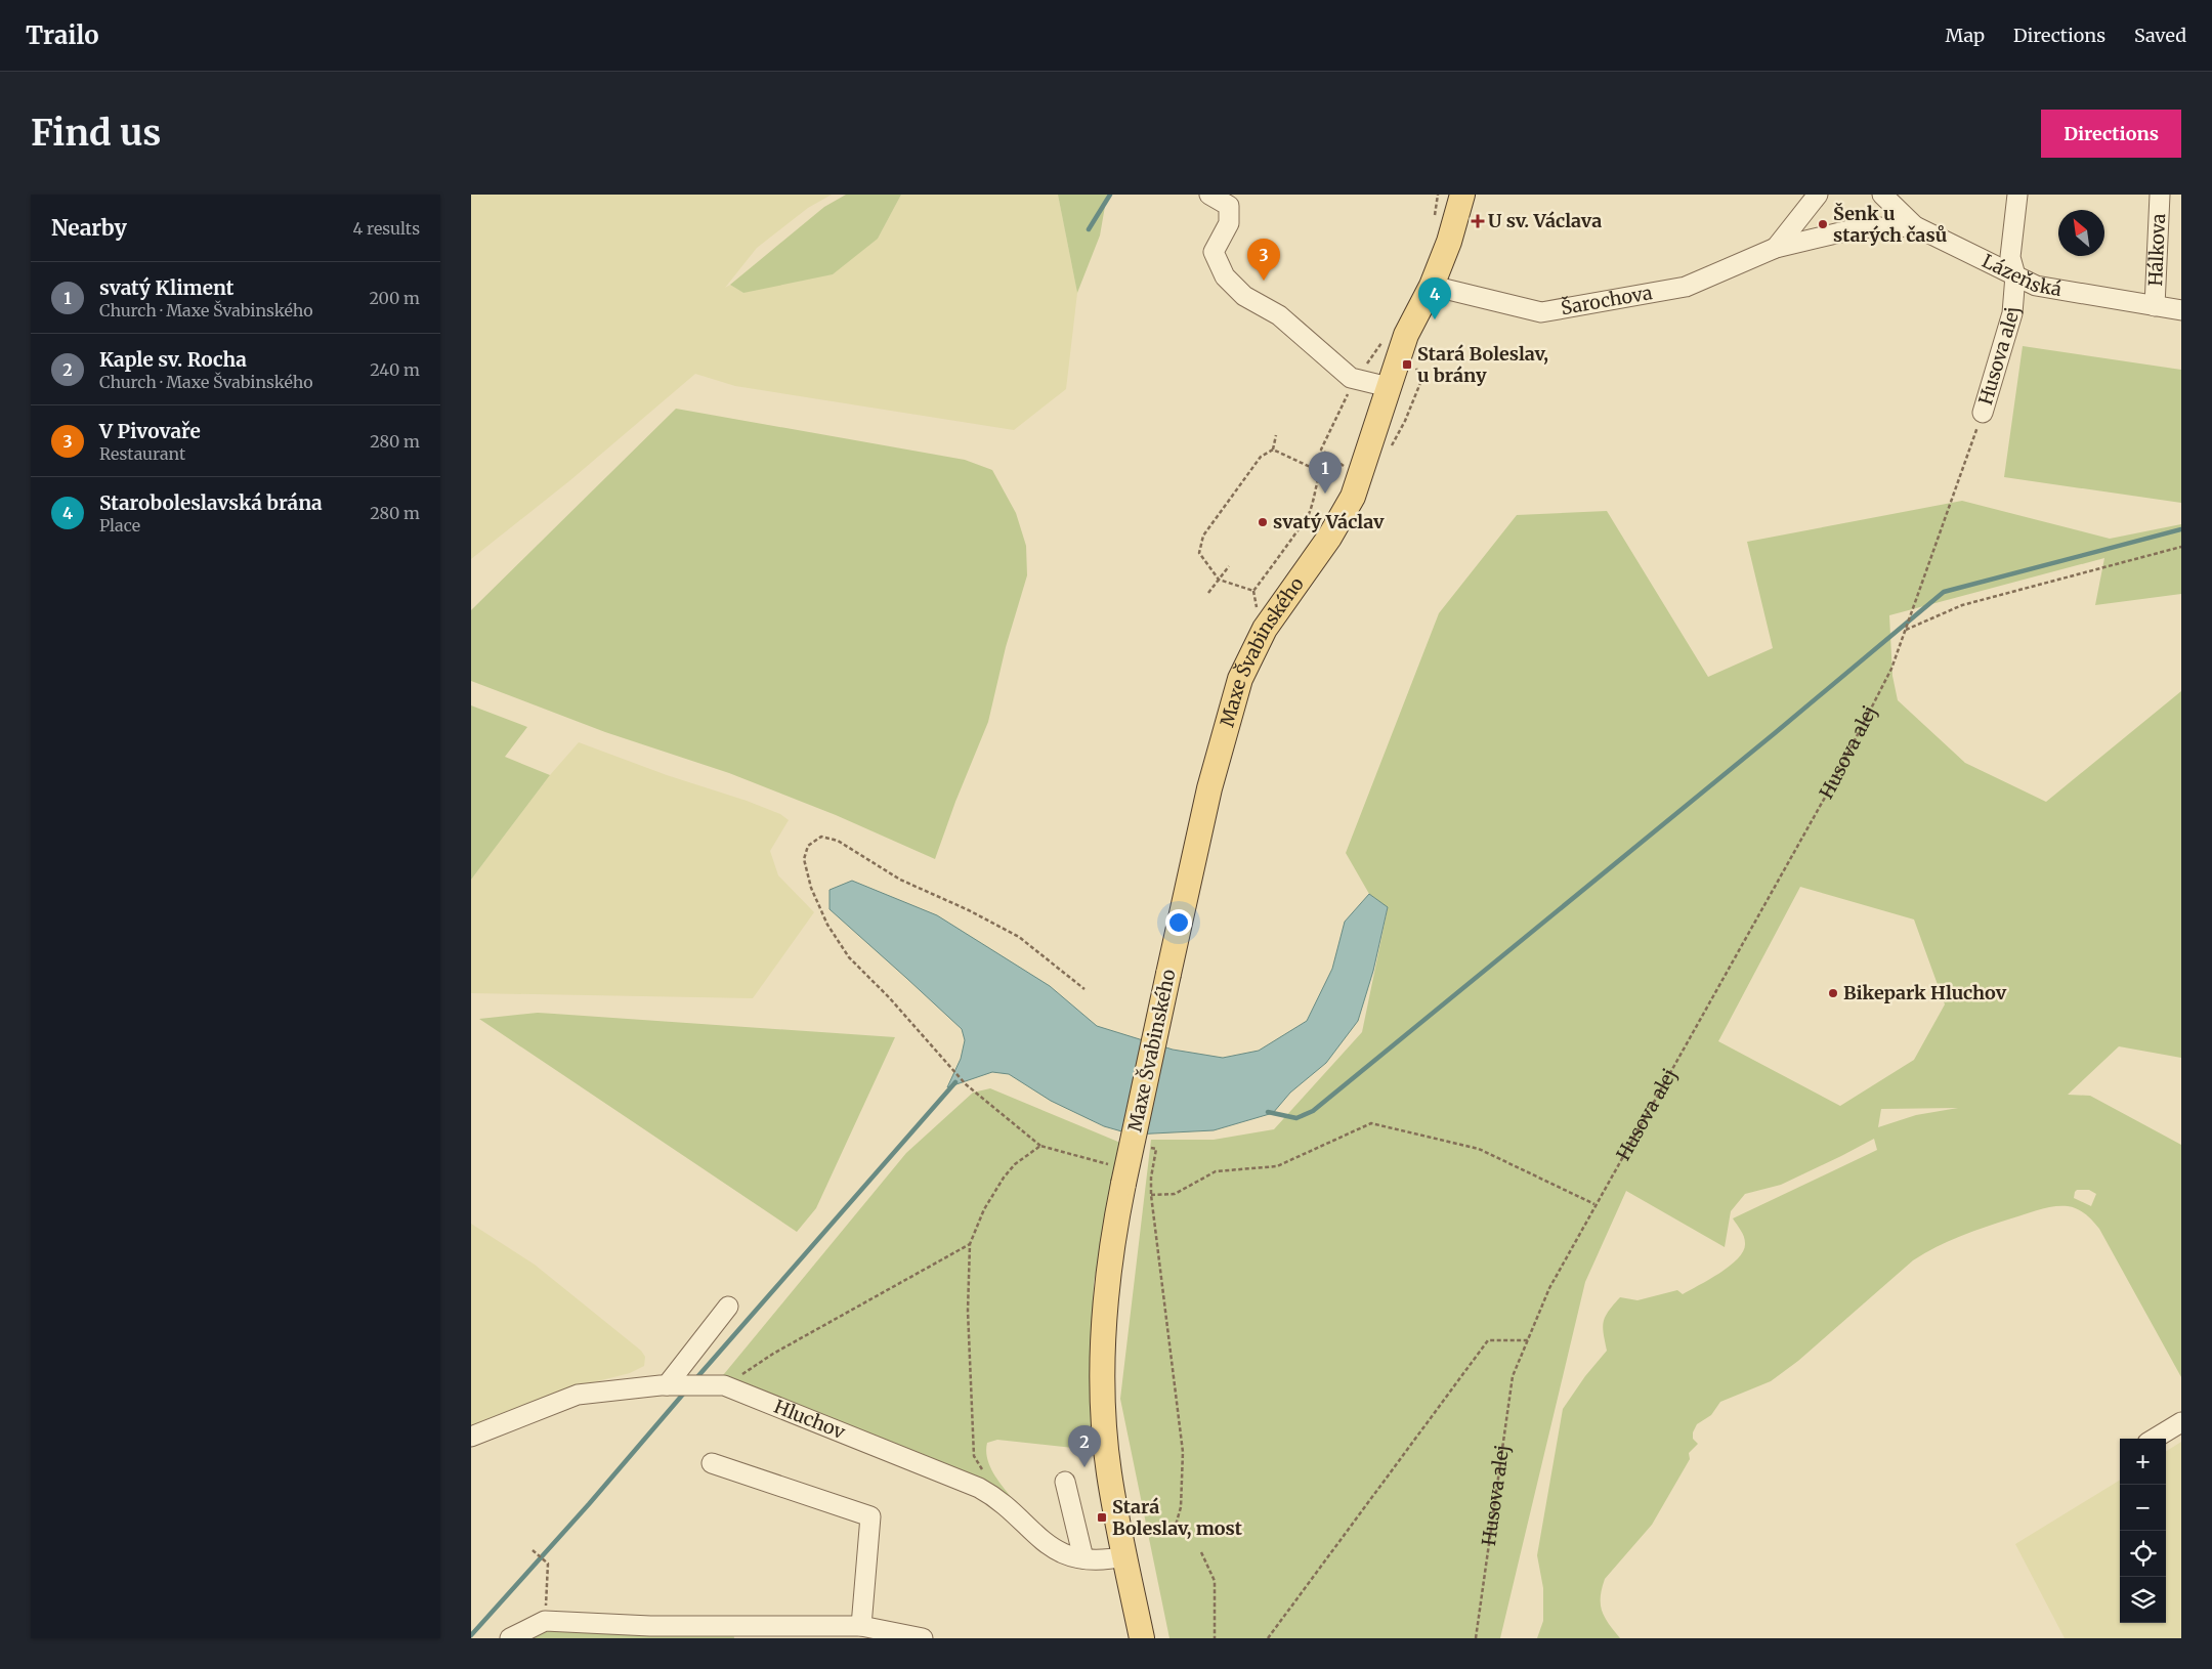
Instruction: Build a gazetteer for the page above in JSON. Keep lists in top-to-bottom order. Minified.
{"streets":{"main road":["Maxe Švabinského"],"street":["Hálkova","Lázeňská","Šarochova","Husova alej","Hluchov"]},"crossings":[["Hálkova","Lázeňská"],["Lázeňská","Šarochova"],["Lázeňská","Husova alej"],["Šarochova","Maxe Švabinského"],["Maxe Švabinského","Hluchov"]],"places":{"health":["U sv. Václava"],"other":["Šenk u starých časů","svatý Václav","Bikepark Hluchov"],"transit":["Stará Boleslav, u brány","Stará Boleslav, most"]},"north":"top left","page":{"header":"Trailo","nav":["Map","Directions","Saved"],"buttons":"Directions","title":"Find us","heading":["Nearby","4 results"],"pins":["3","4","1","2"],"list":[{"mark":"1","name":"svatý Kliment","note":"Church · Maxe Švabinského","value":"200 m"},{"mark":"2","name":"Kaple sv. Rocha","note":"Church · Maxe Švabinského","value":"240 m"},{"mark":"3","name":"V Pivovaře","note":"Restaurant","value":"280 m"},{"mark":"4","name":"Staroboleslavská brána","note":"Place","value":"280 m"}],"map_buttons":["+","−"]}}
